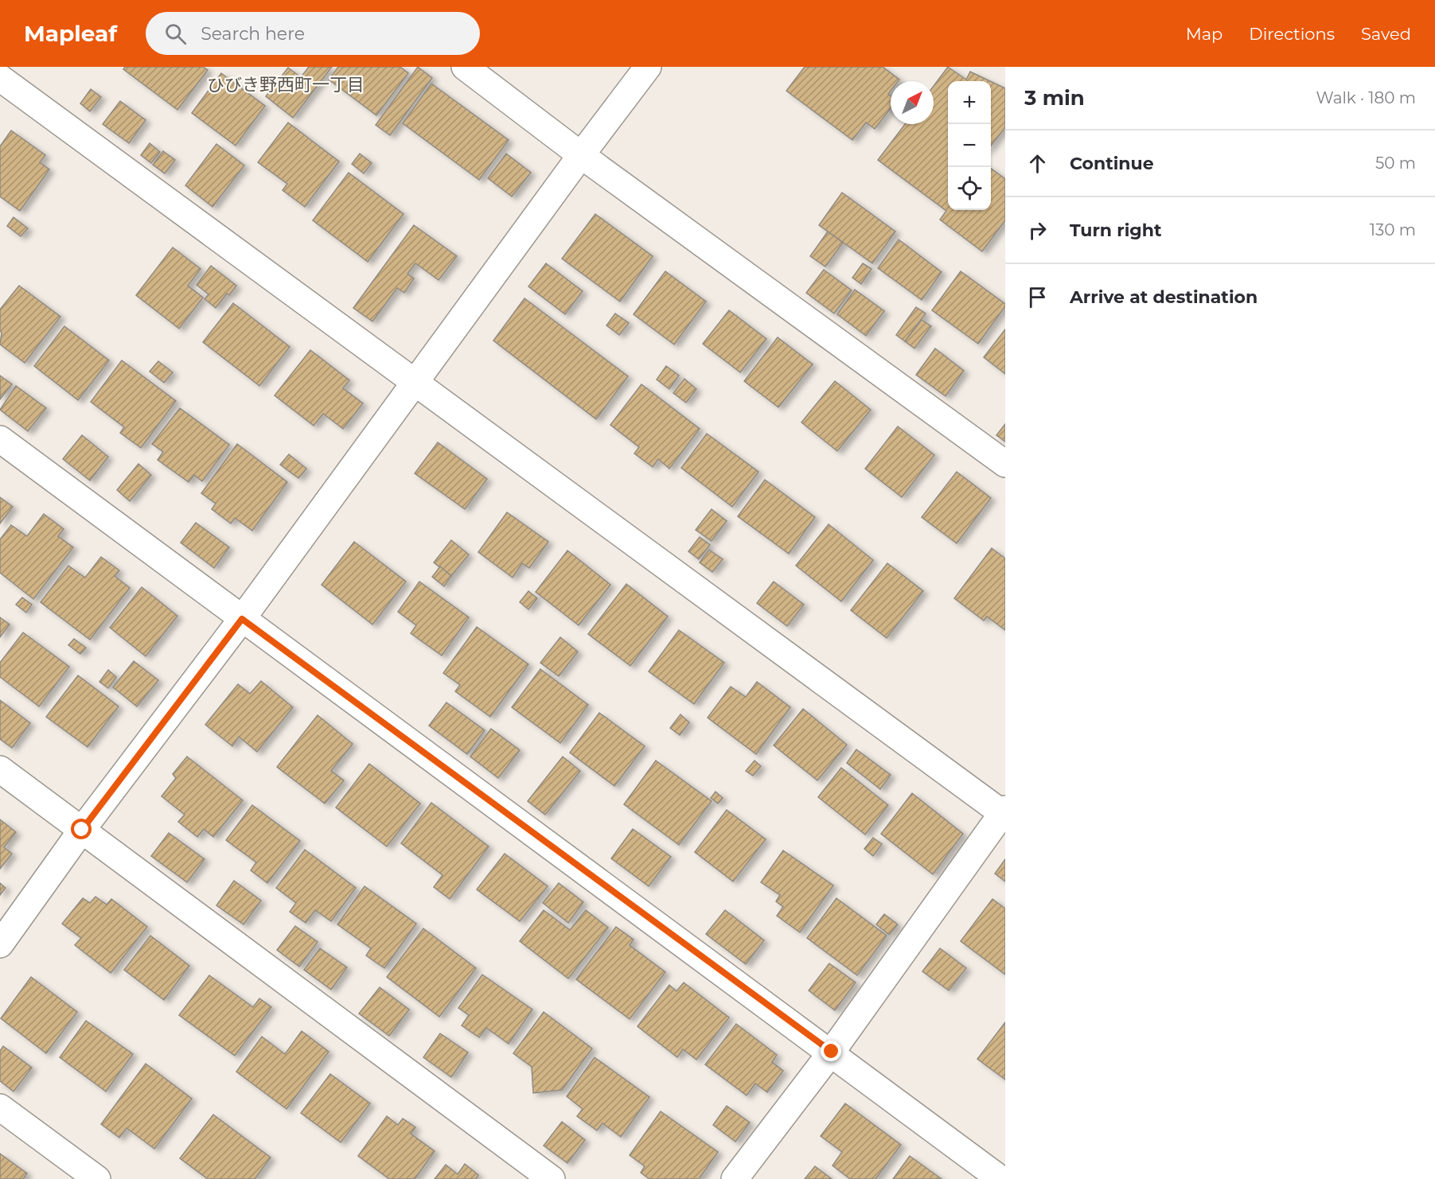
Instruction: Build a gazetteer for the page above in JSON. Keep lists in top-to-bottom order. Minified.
{"districts":["ひびき野西町一丁目"],"north":"top right","page":{"header":"Mapleaf","search":"Search here","nav":["Map","Directions","Saved"],"heading":["3 min","Walk · 180 m"],"map_buttons":["+","−"],"list":[["Continue","50 m"],["Turn right","130 m"],"Arrive at destination"]}}
